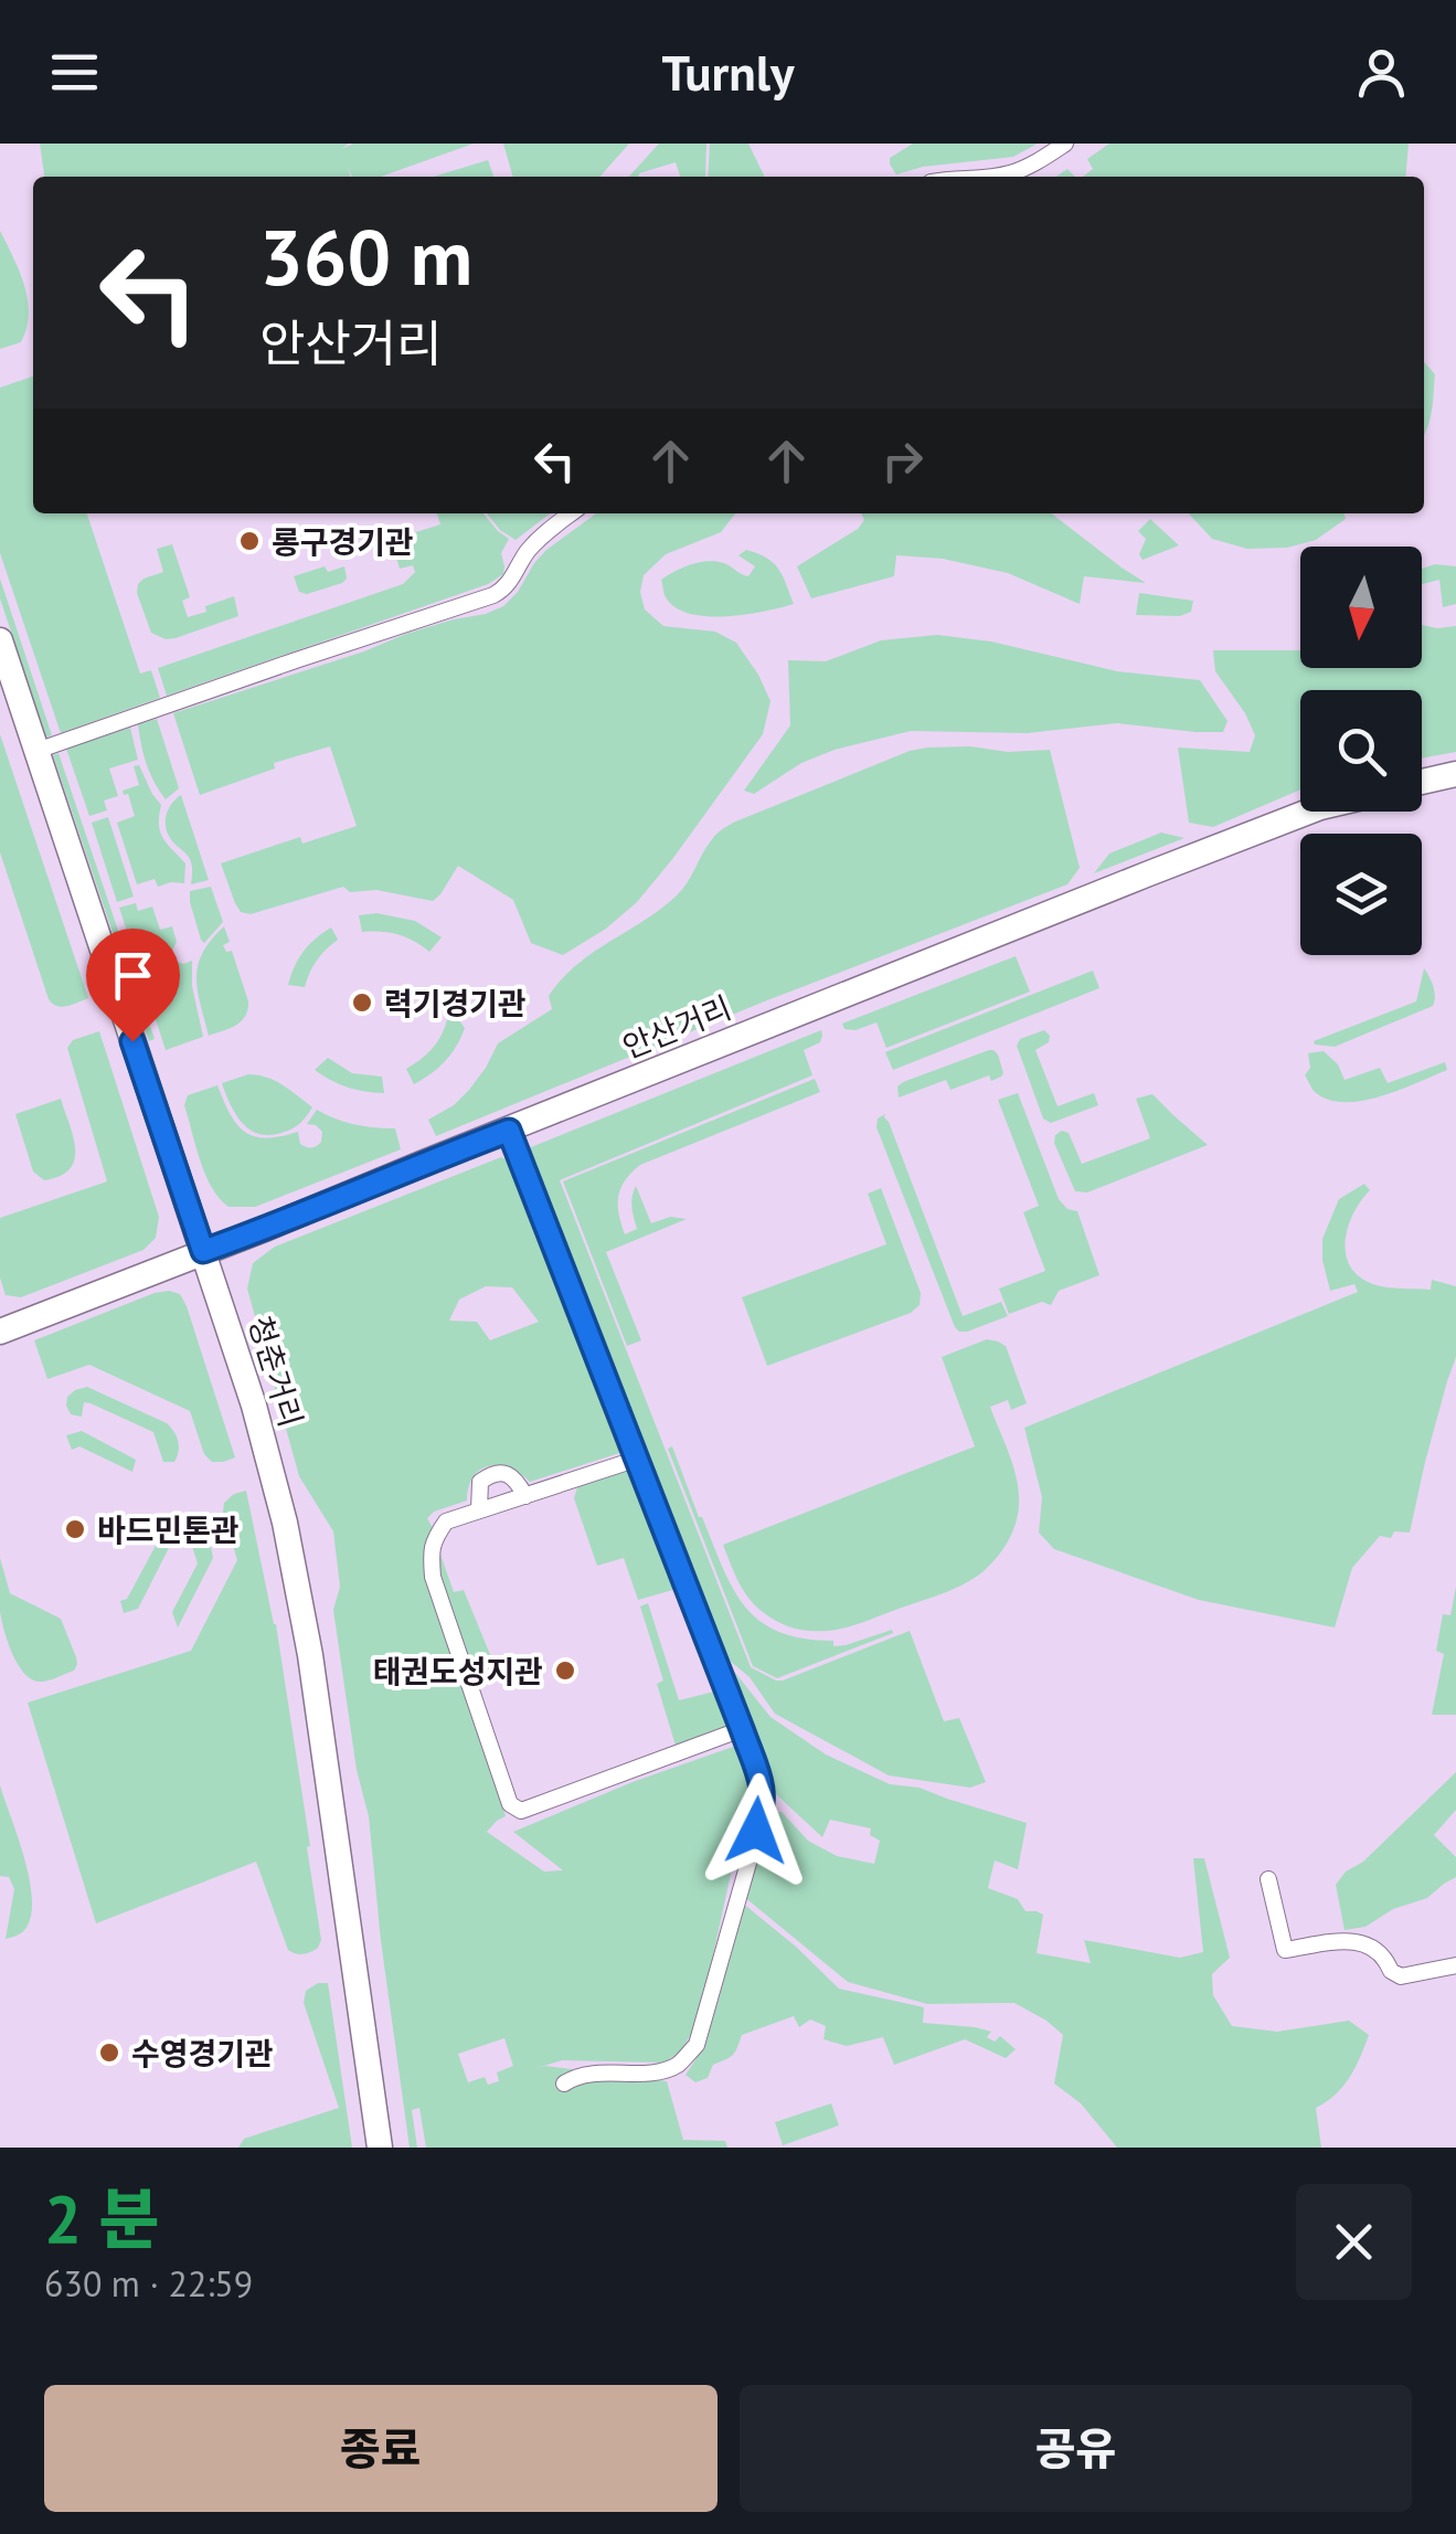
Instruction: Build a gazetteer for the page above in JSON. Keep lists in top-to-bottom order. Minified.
{"streets":{"main road":["안산거리","청춘거리"]},"crossings":[["안산거리","청춘거리"]],"places":["롱구경기관","력기경기관","바드민톤관","태권도성지관","수영경기관"],"north":"bottom","page":{"header":"Turnly","turn":["360 m","안산거리"],"heading":["2 분","630 m · 22:59"],"buttons":["종료","공유"]}}
